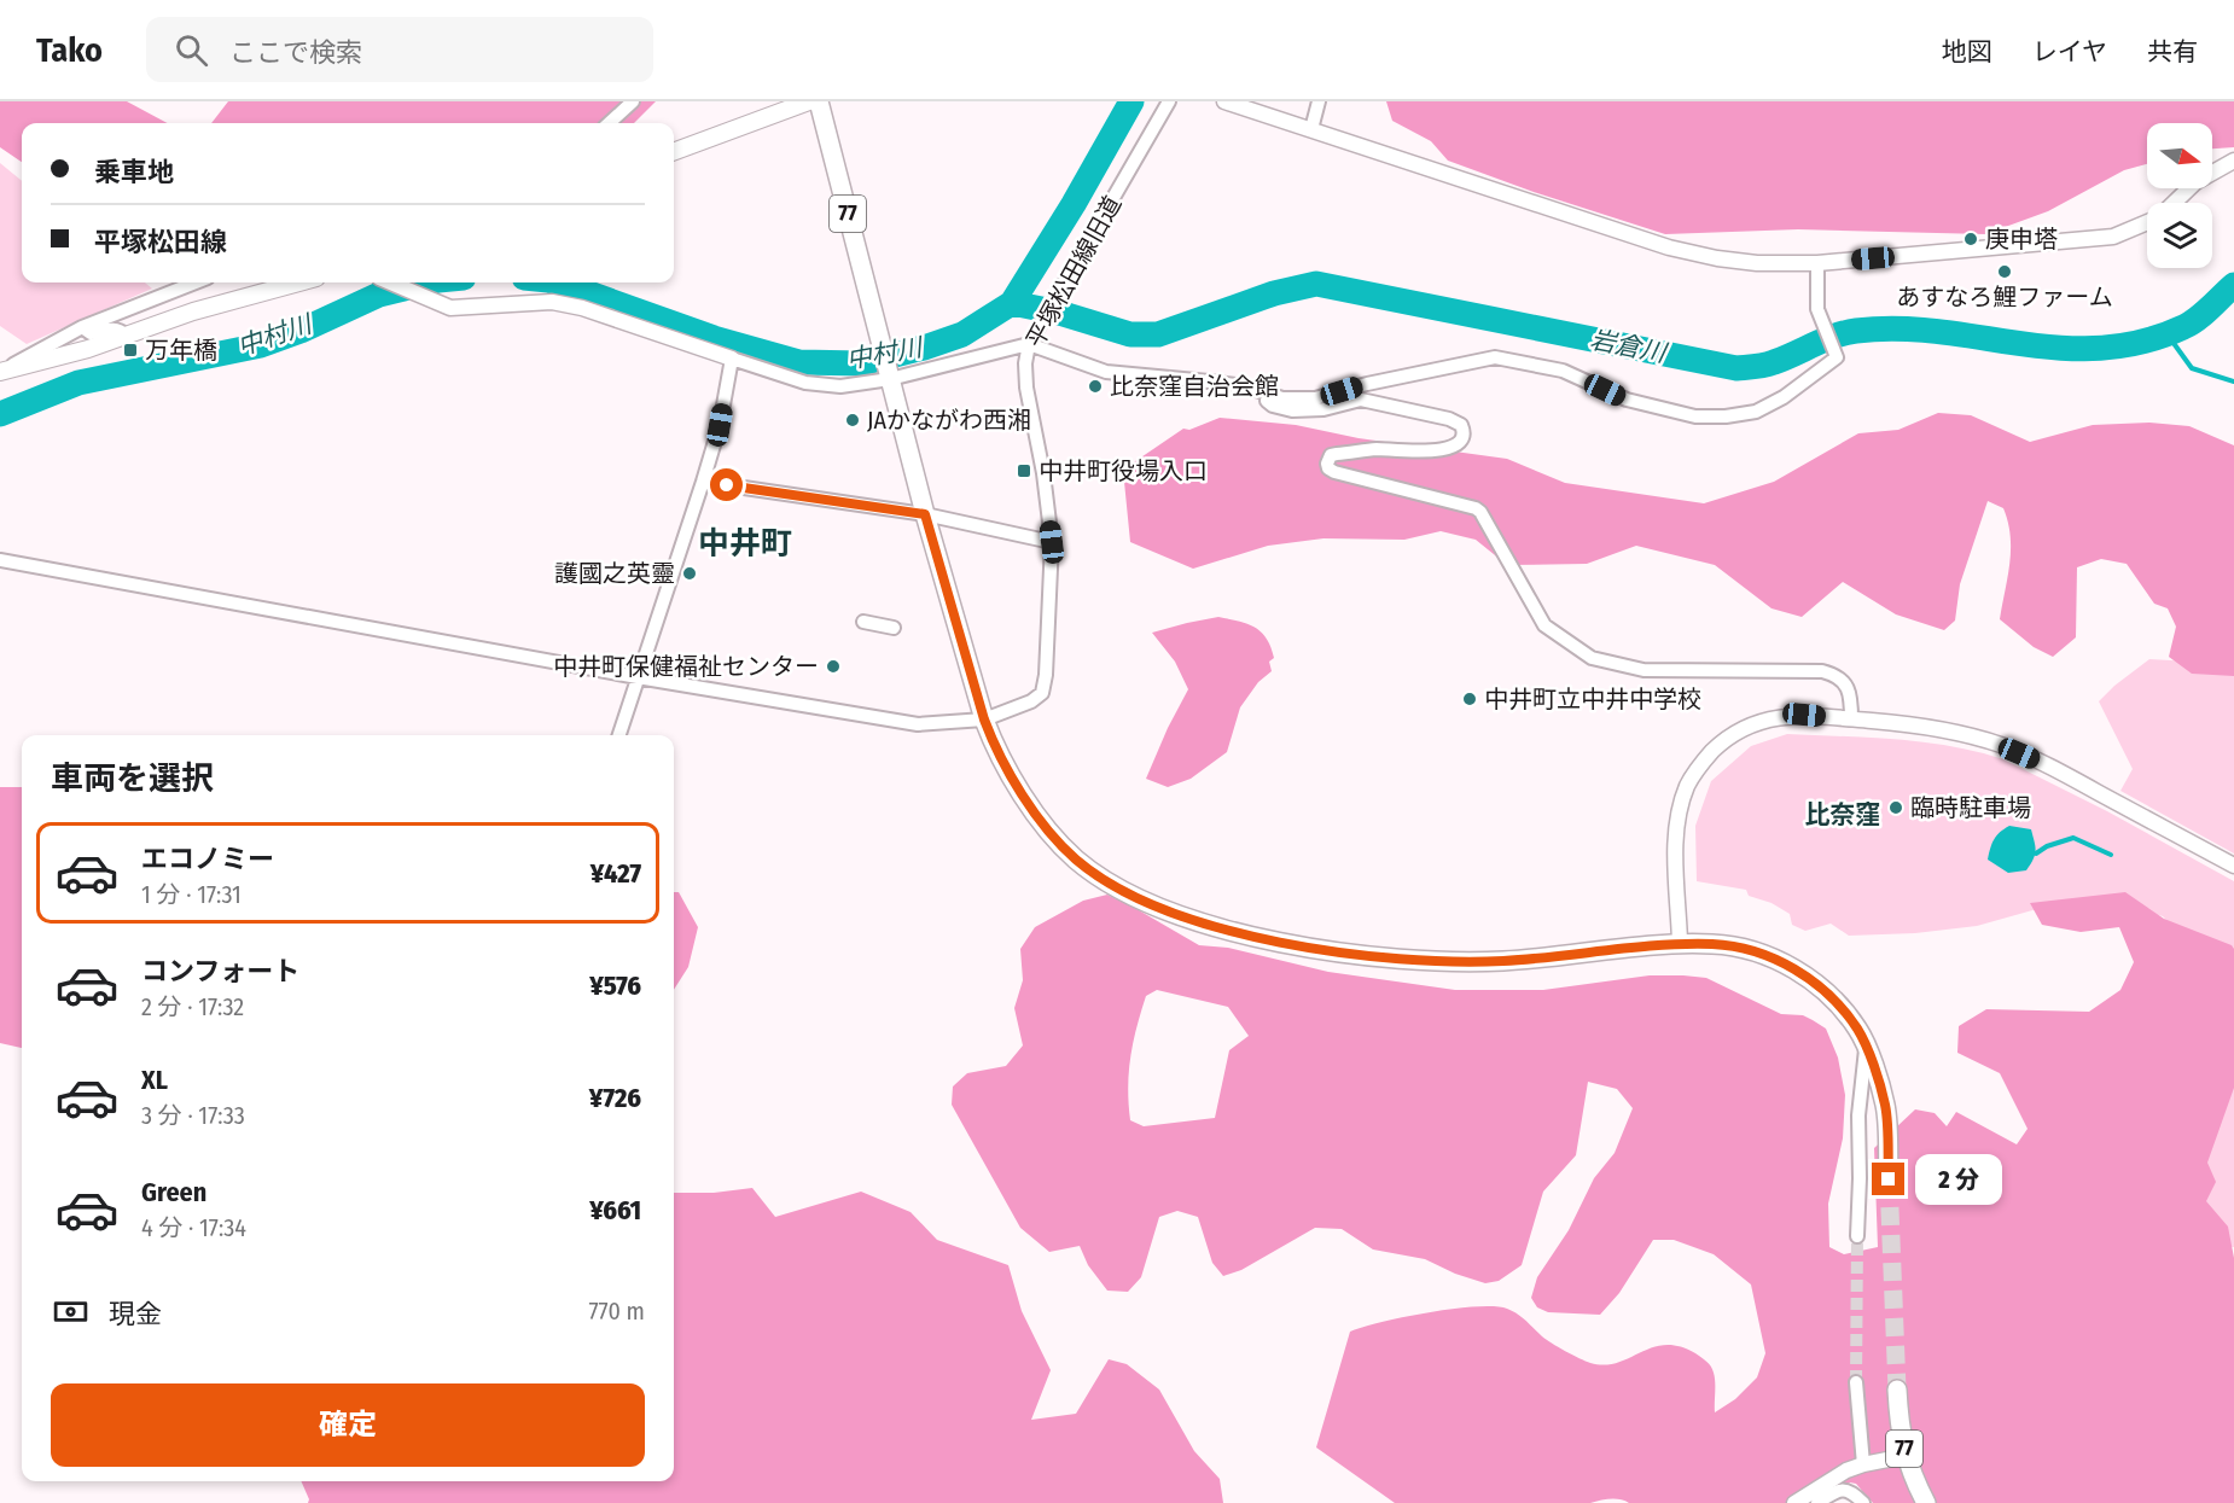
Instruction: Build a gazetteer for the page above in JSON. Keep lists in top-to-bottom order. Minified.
{"streets":{"main road":["77"],"street":["平塚松田線旧道"]},"crossings":[["77","平塚松田線旧道"]],"districts":["中井町","比奈窪"],"water":["中村川","岩倉川"],"places":{"other":["庚申塔","あすなろ鯉ファーム","比奈窪自治会館","JAかながわ西湘","護國之英靈","中井町保健福祉センター","中井町立中井中学校","臨時駐車場"],"transit":["万年橋","中井町役場入口"]},"north":"right","page":{"header":"Tako","search":"ここで検索","nav":["地図","レイヤ","共有"],"banner":["乗車地","平塚松田線"],"heading":"車両を選択","list":[{"name":"エコノミー","note":"1 分 · 17:31","value":"¥427"},{"name":"コンフォート","note":"2 分 · 17:32","value":"¥576"},{"name":"XL","note":"3 分 · 17:33","value":"¥726"},{"name":"Green","note":"4 分 · 17:34","value":"¥661"}],"bubble":"2 分","pay":["現金","770 m"],"buttons":"確定"}}
